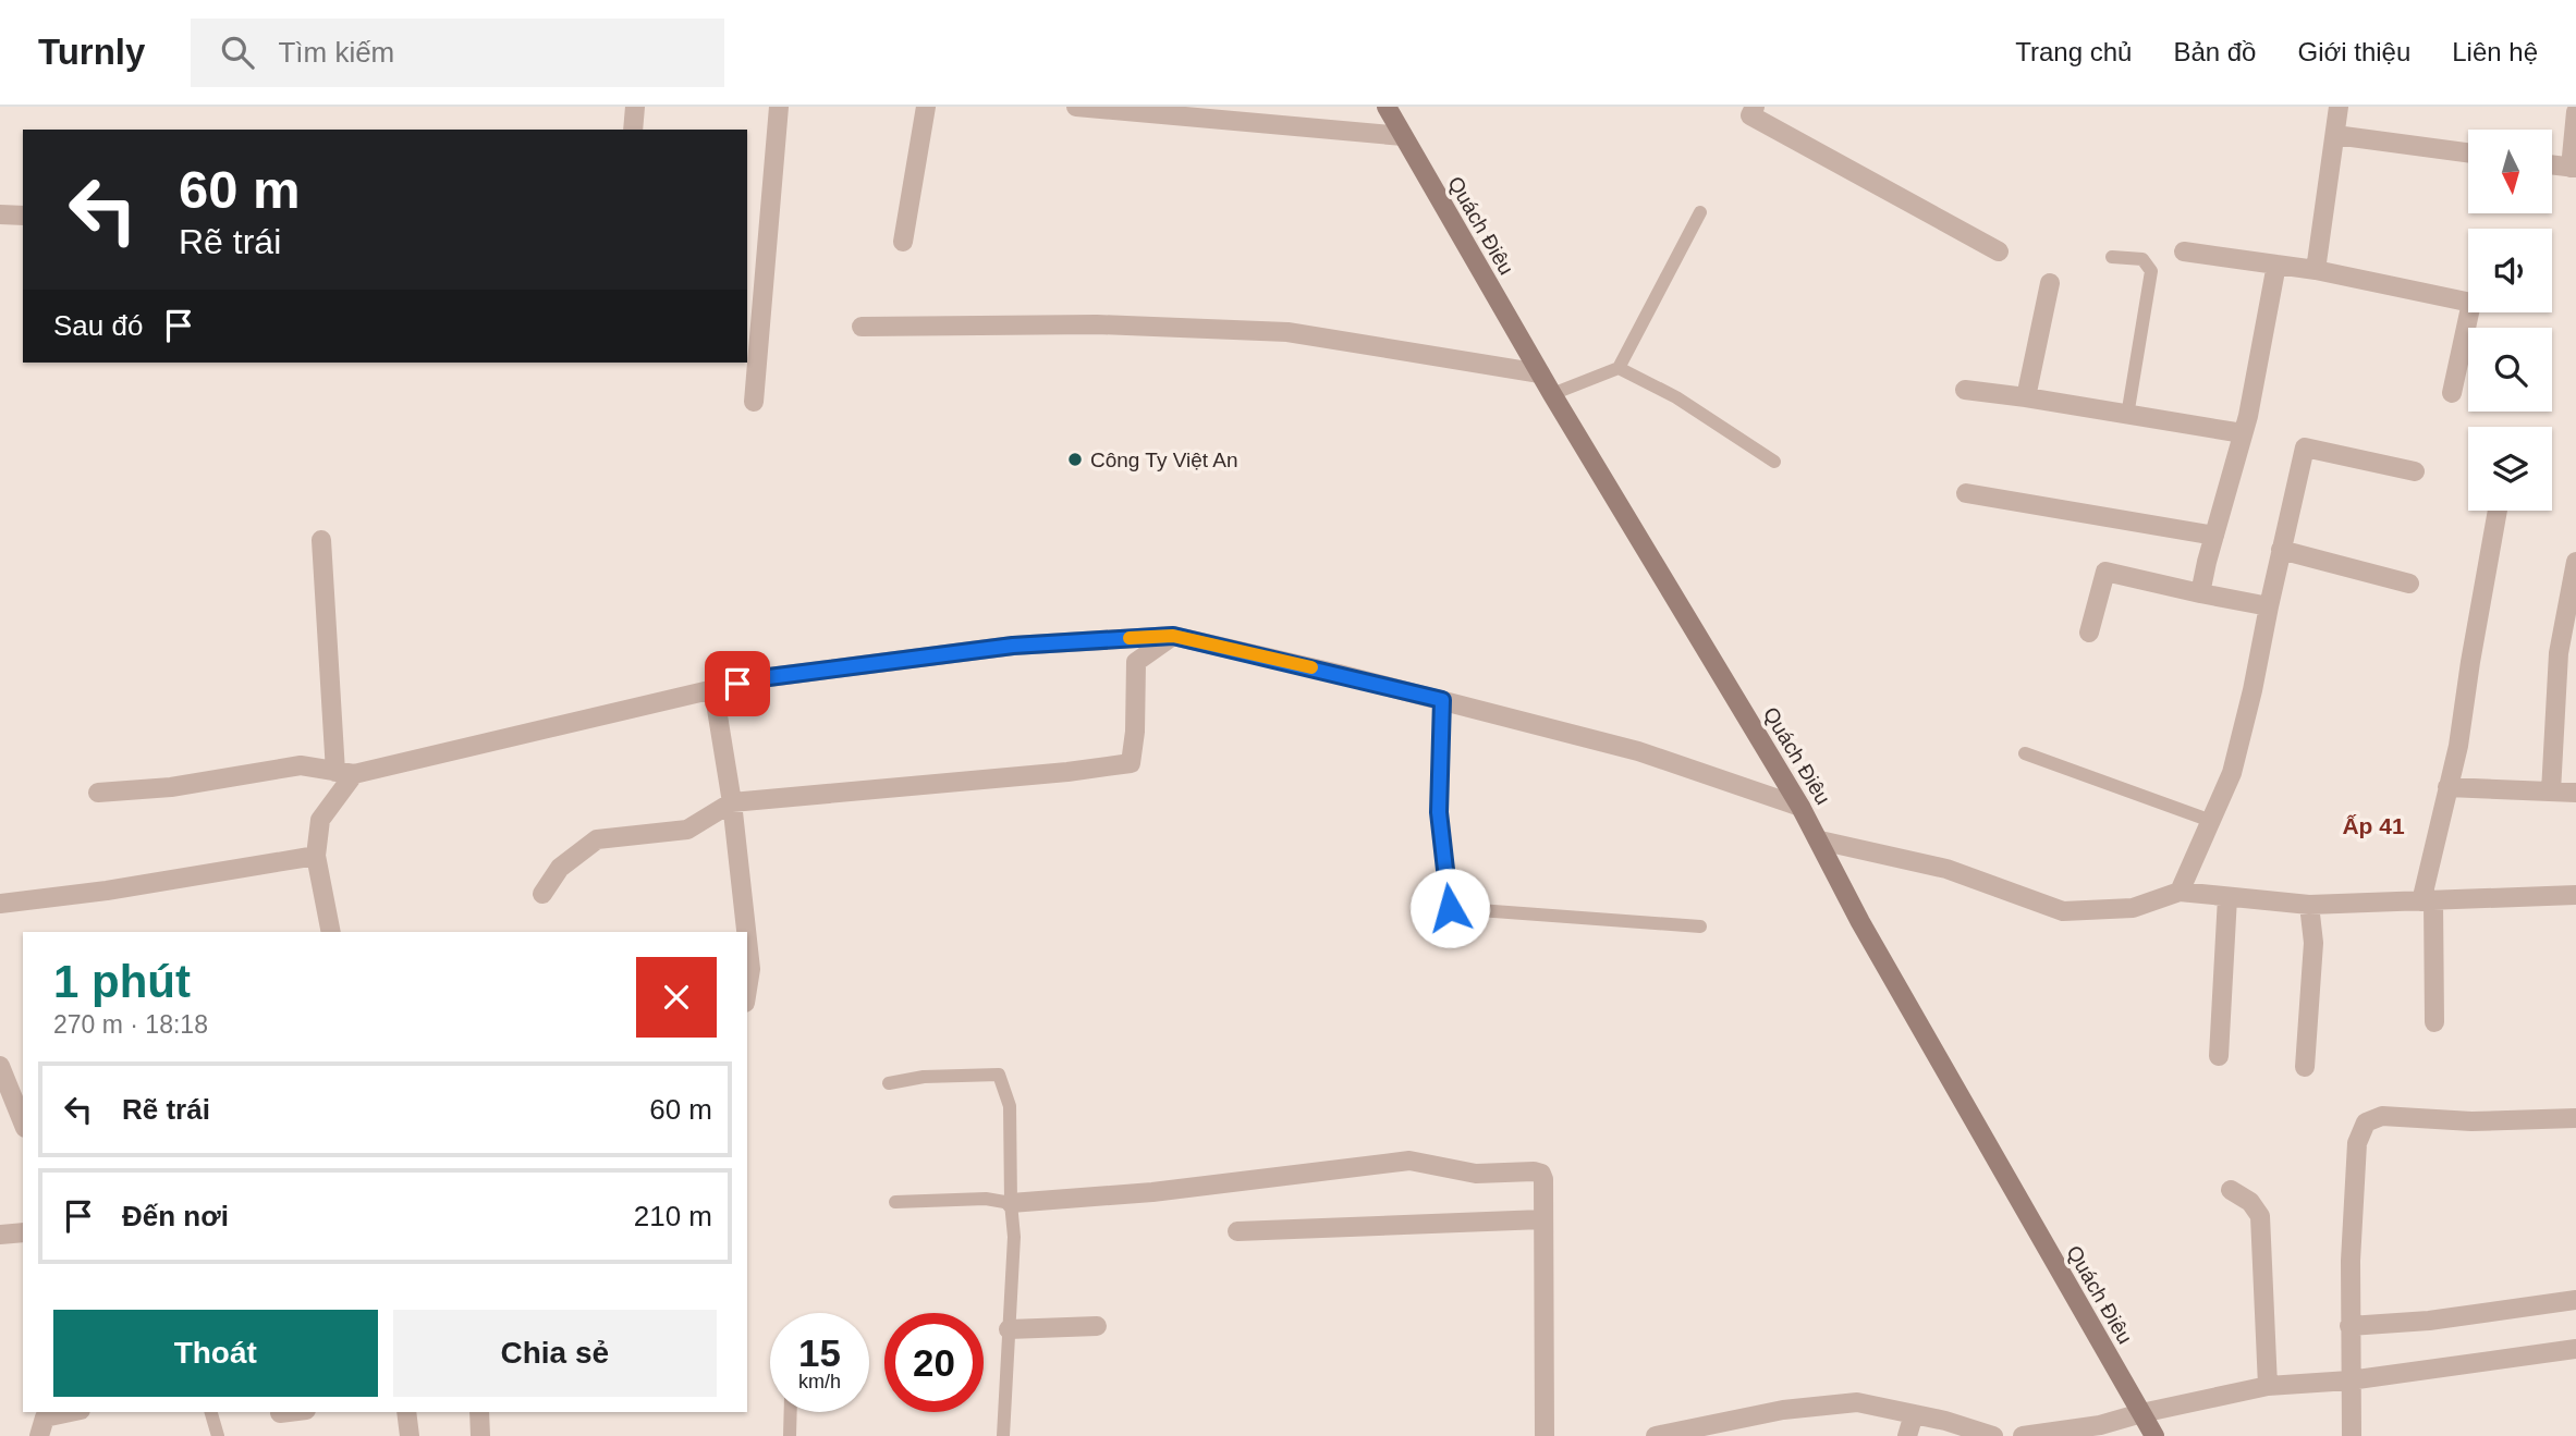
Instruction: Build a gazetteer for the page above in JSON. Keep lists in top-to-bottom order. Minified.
{"streets":{"main road":["Quách Điêu"]},"districts":["Ấp 41"],"places":["Công Ty Việt An"],"north":"bottom","page":{"header":"Turnly","search":"Tìm kiếm","nav":["Trang chủ","Bản đồ","Giới thiệu","Liên hệ"],"turn":["60 m","Rẽ trái"],"then":"Sau đó","heading":["1 phút","270 m · 18:18"],"list":[{"name":"Rẽ trái","value":"60 m"},{"name":"Đến nơi","value":"210 m"}],"buttons":["Thoát","Chia sẻ"],"speed":"15 km/h","limit":"20"}}
